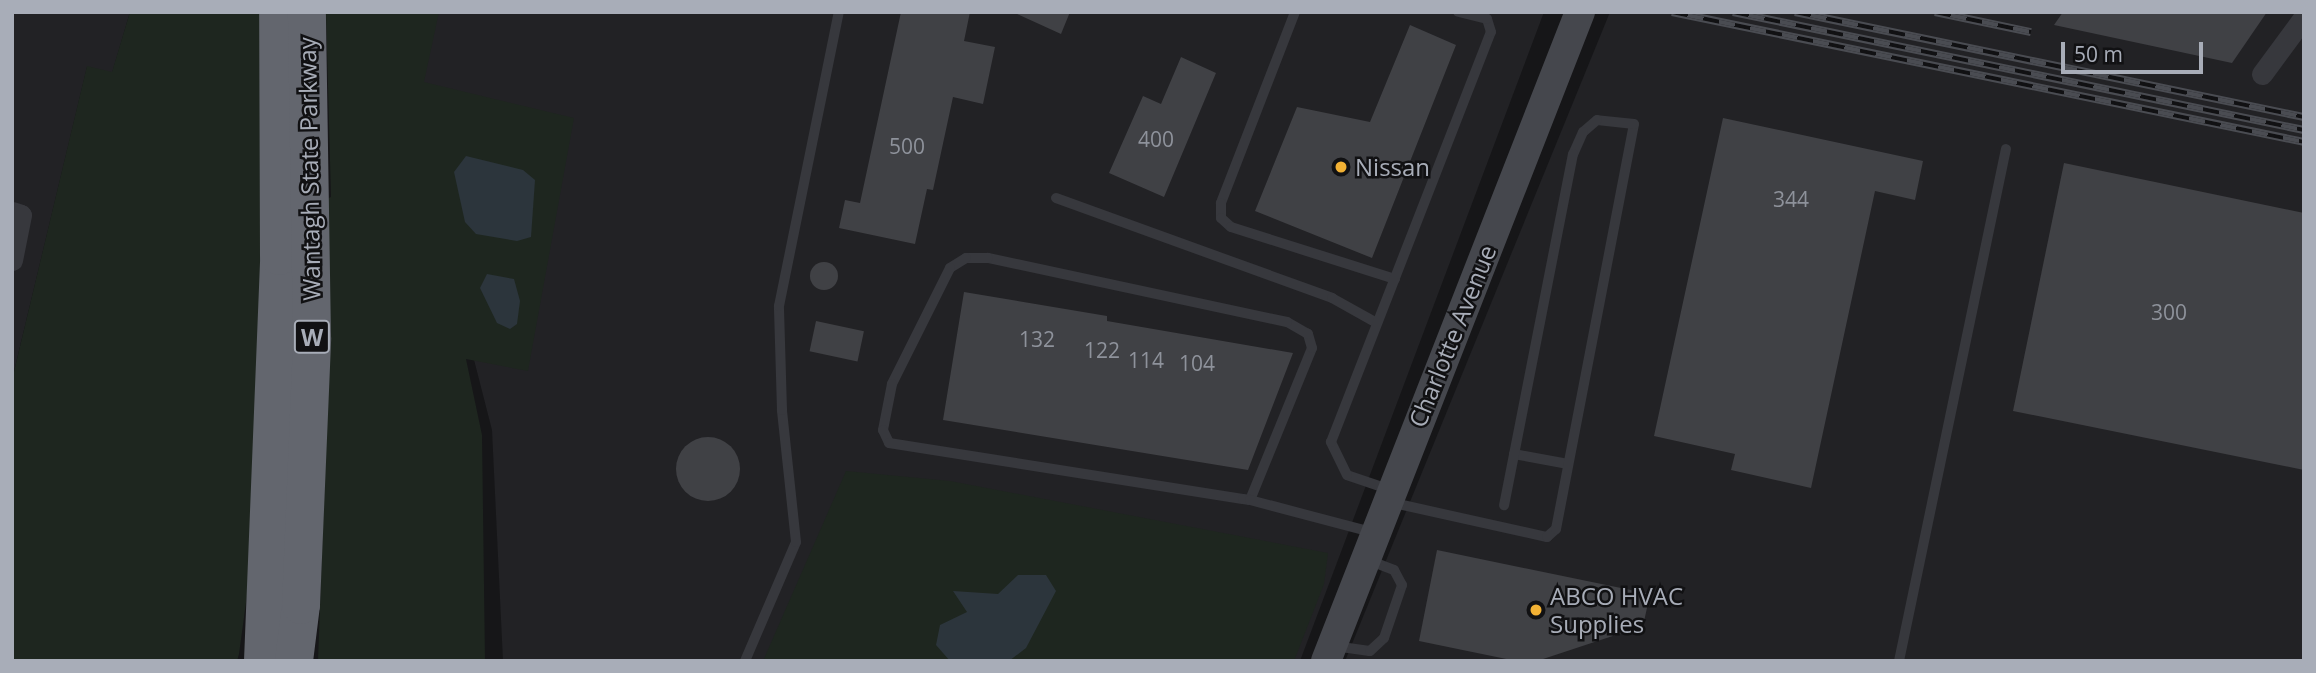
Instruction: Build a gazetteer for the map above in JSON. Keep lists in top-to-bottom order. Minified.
{"streets":{"highway":["Wantagh State Parkway","W"],"street":["Charlotte Avenue"]},"places":["Nissan","ABCO HVAC Supplies"],"house_numbers":["400","500","344","300","132","122","114","104"],"scale_bar":"50 m"}
